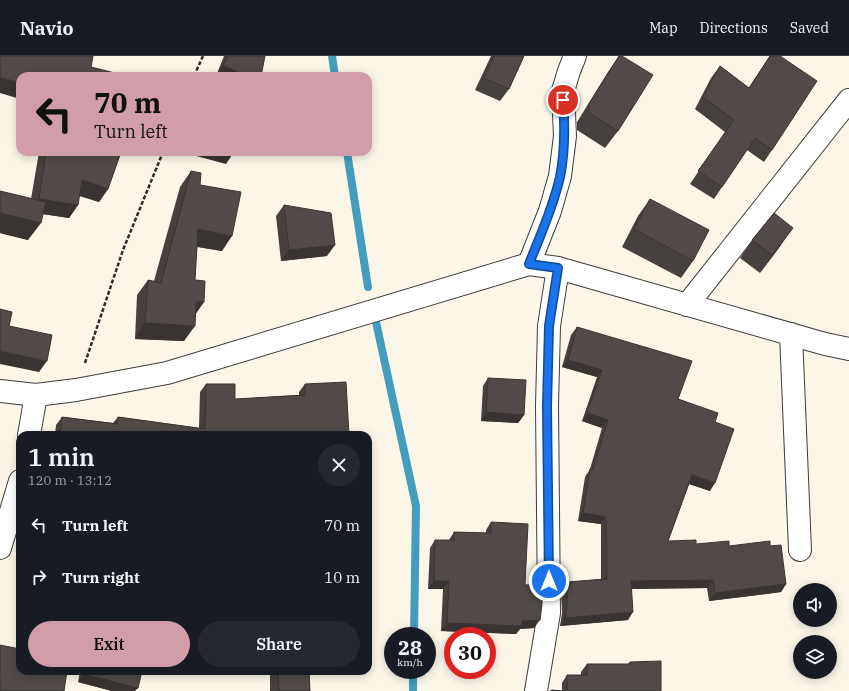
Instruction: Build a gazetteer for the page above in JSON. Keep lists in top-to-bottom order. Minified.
{"page":{"header":"Navio","nav":["Map","Directions","Saved"],"turn":["70 m","Turn left"],"heading":["1 min","120 m · 13:12"],"list":[{"name":"Turn left","value":"70 m"},{"name":"Turn right","value":"10 m"}],"buttons":["Exit","Share"],"speed":"28 km/h","limit":"30"}}
